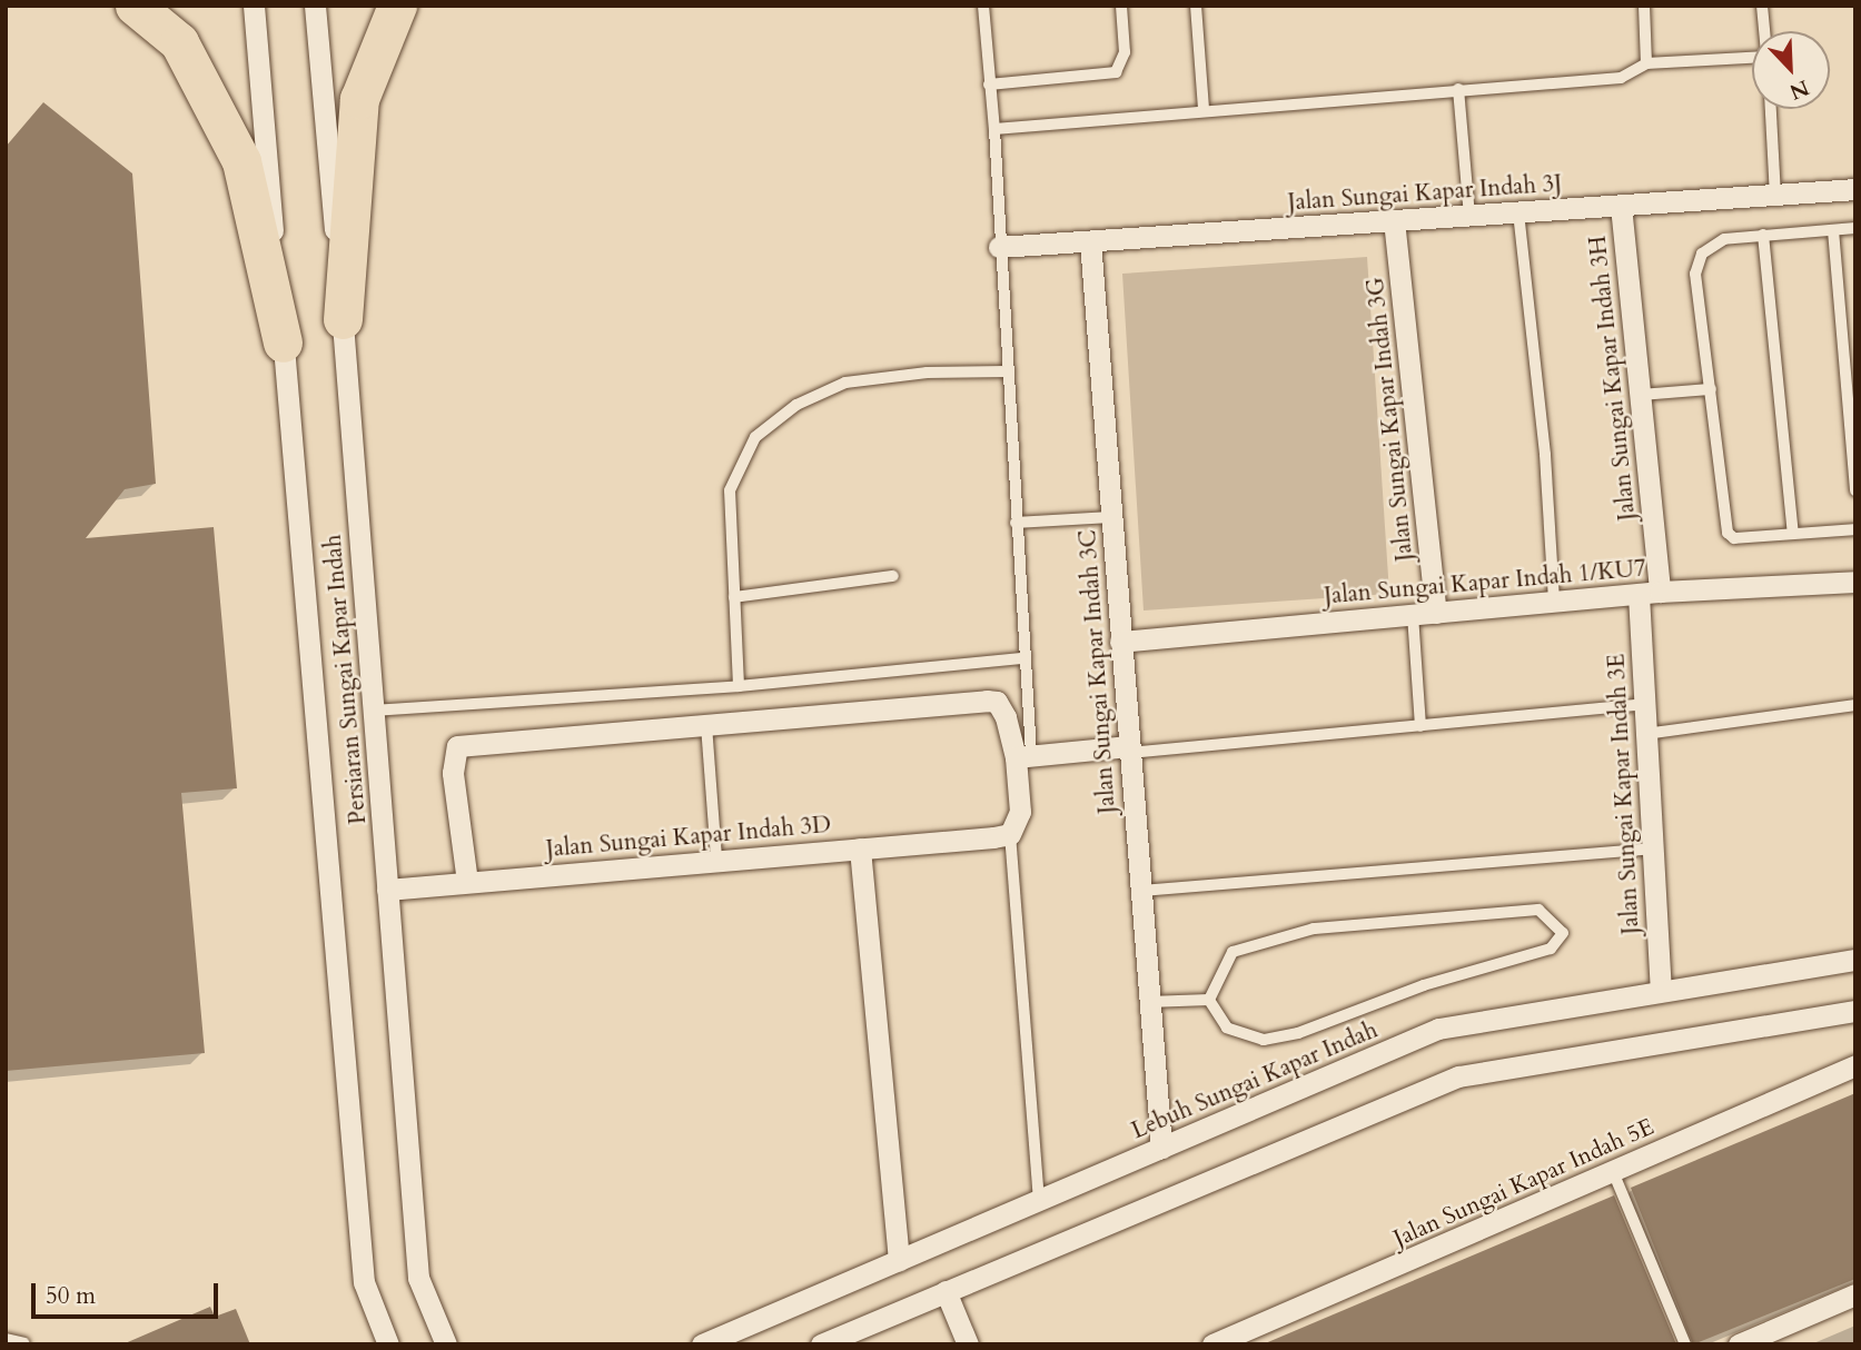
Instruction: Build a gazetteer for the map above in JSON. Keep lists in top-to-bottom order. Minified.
{"streets":{"street":["Jalan Sungai Kapar Indah 3J","Jalan Sungai Kapar Indah 3H","Jalan Sungai Kapar Indah 3G","Jalan Sungai Kapar Indah 1/KU7","Jalan Sungai Kapar Indah 3C","Persiaran Sungai Kapar Indah","Jalan Sungai Kapar Indah 3E","Jalan Sungai Kapar Indah 3D","Lebuh Sungai Kapar Indah","Jalan Sungai Kapar Indah 5E"]},"crossings":[["Jalan Sungai Kapar Indah 3J","Jalan Sungai Kapar Indah 3H"],["Jalan Sungai Kapar Indah 3J","Jalan Sungai Kapar Indah 3G"],["Jalan Sungai Kapar Indah 3J","Jalan Sungai Kapar Indah 3C"],["Jalan Sungai Kapar Indah 3H","Jalan Sungai Kapar Indah 1/KU7"],["Jalan Sungai Kapar Indah 3G","Jalan Sungai Kapar Indah 1/KU7"],["Jalan Sungai Kapar Indah 1/KU7","Jalan Sungai Kapar Indah 3C"],["Jalan Sungai Kapar Indah 1/KU7","Jalan Sungai Kapar Indah 3E"],["Jalan Sungai Kapar Indah 3C","Lebuh Sungai Kapar Indah"],["Persiaran Sungai Kapar Indah","Jalan Sungai Kapar Indah 3D"],["Jalan Sungai Kapar Indah 3E","Lebuh Sungai Kapar Indah"]],"scale_bar":"50 m","north":"bottom right"}
